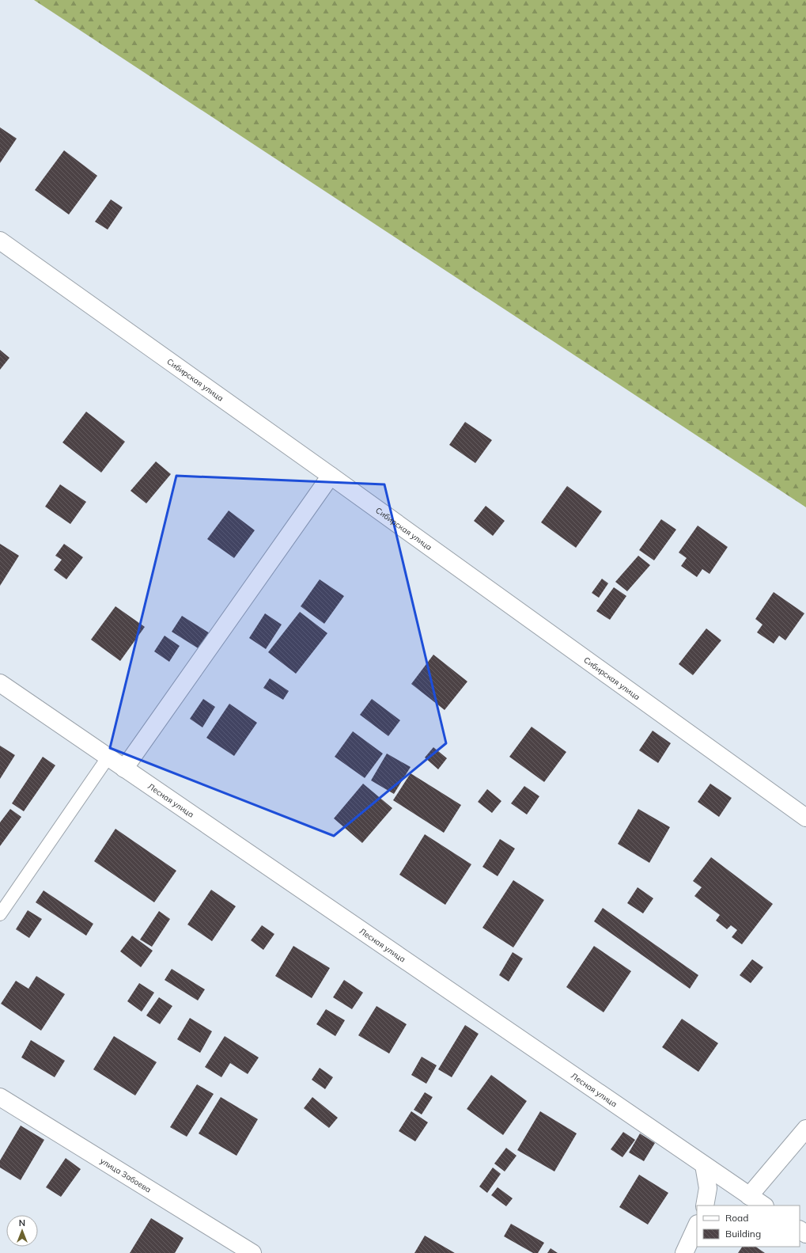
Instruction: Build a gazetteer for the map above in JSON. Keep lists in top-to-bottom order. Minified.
{"streets":{"street":["Сибирская улица","Лесная улица","улица Забоева"]},"legend":["Road","Building"],"north":"top"}
